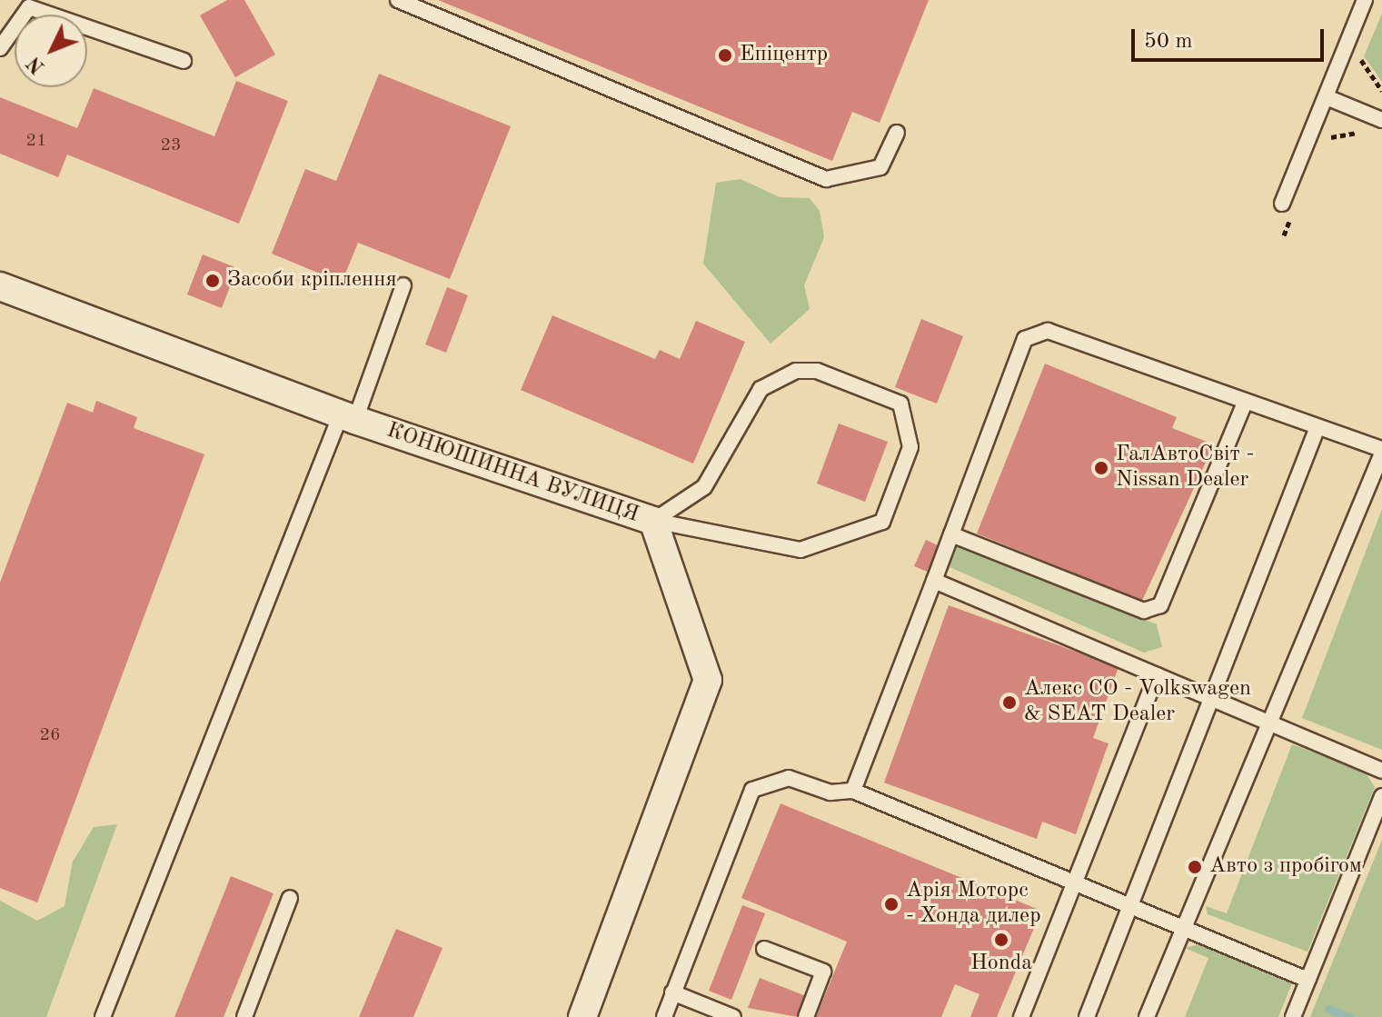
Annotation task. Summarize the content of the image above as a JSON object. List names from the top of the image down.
{
  "streets": {
    "street": ["КОНЮШИННА ВУЛИЦЯ"]
  },
  "places": [
    "Епіцентр",
    "Засоби кріплення",
    "ГалАвтоСвіт - Nissan Dealer",
    "Алекс CO - Volkswagen & SEAT Dealer",
    "Авто з пробігом",
    "Арія Моторс - Хонда дилер",
    "Honda"
  ],
  "house_numbers": ["21", "23", "26"],
  "scale_bar": "50 m",
  "north": "bottom left"
}
